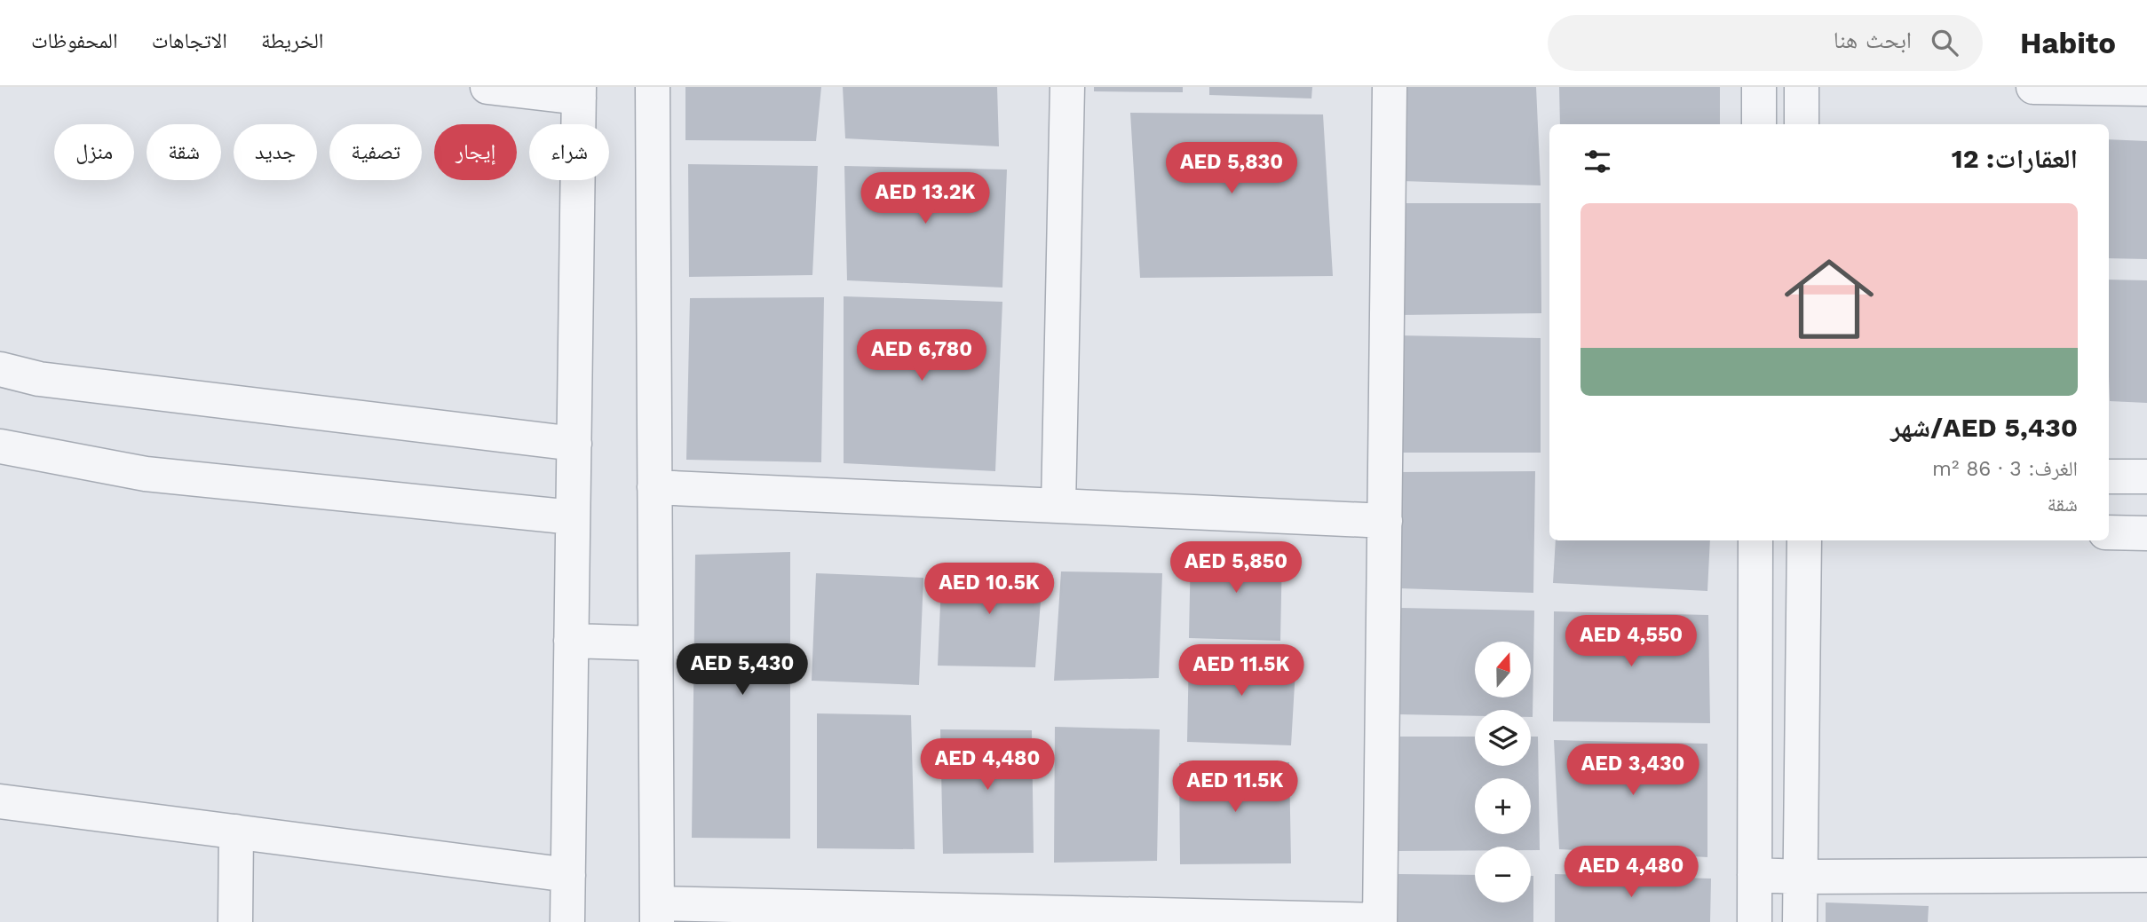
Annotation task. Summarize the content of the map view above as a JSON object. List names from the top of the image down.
{
  "north": "top",
  "page": {
    "header": "Habito",
    "search": "ابحث هنا",
    "nav": ["الخريطة", "الاتجاهات", "المحفوظات"],
    "chip": [
      "شراء",
      "إيجار",
      "تصفية",
      "جديد",
      "شقة",
      "منزل"
    ],
    "heading": "العقارات: 12",
    "price": [
      "AED 5,830",
      "AED 13.2K",
      "AED 6,780",
      "AED 5,850",
      "AED 10.5K",
      "AED 4,550",
      "AED 5,430",
      "AED 11.5K",
      "AED 4,480",
      "AED 3,430",
      "AED 11.5K",
      "AED 4,480"
    ],
    "list": [
      {
        "name": "AED 5,430/شهر",
        "note": "الغرف: 3 · 86 m² · شقة"
      }
    ],
    "map_buttons": ["+", "−"]
  }
}
